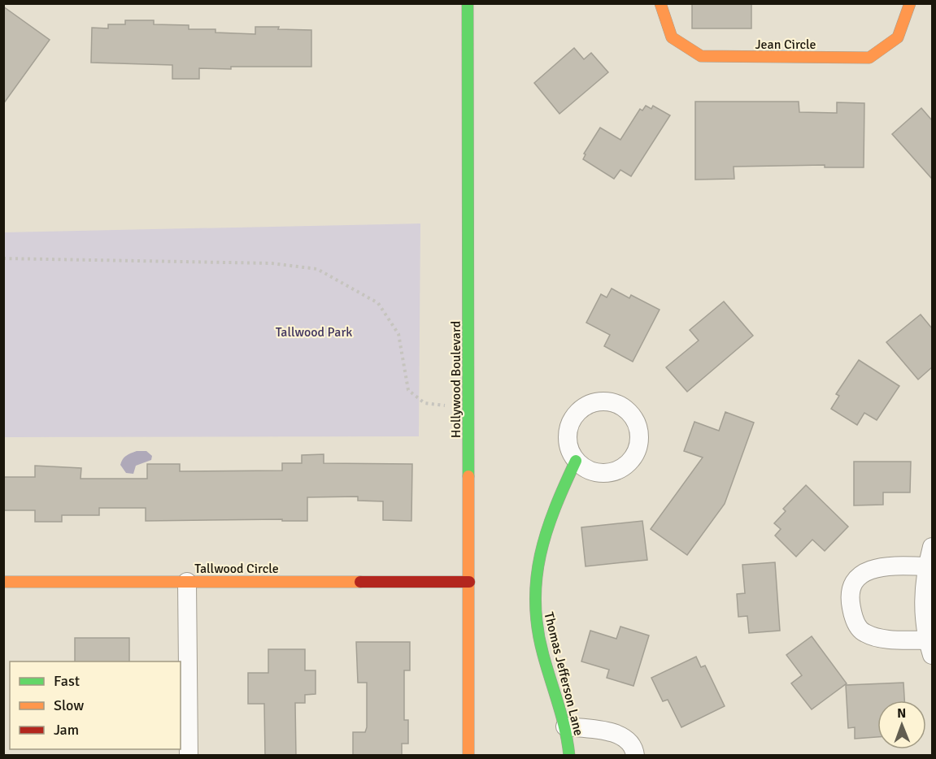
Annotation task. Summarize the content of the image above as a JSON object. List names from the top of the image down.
{
  "streets": {
    "street": [
      "Jean Circle",
      "Hollywood Boulevard",
      "Tallwood Circle",
      "Thomas Jefferson Lane"
    ]
  },
  "crossings": [
    ["Hollywood Boulevard", "Tallwood Circle"]
  ],
  "parks": ["Tallwood Park"],
  "legend": ["Fast", "Slow", "Jam"],
  "north": "top"
}
